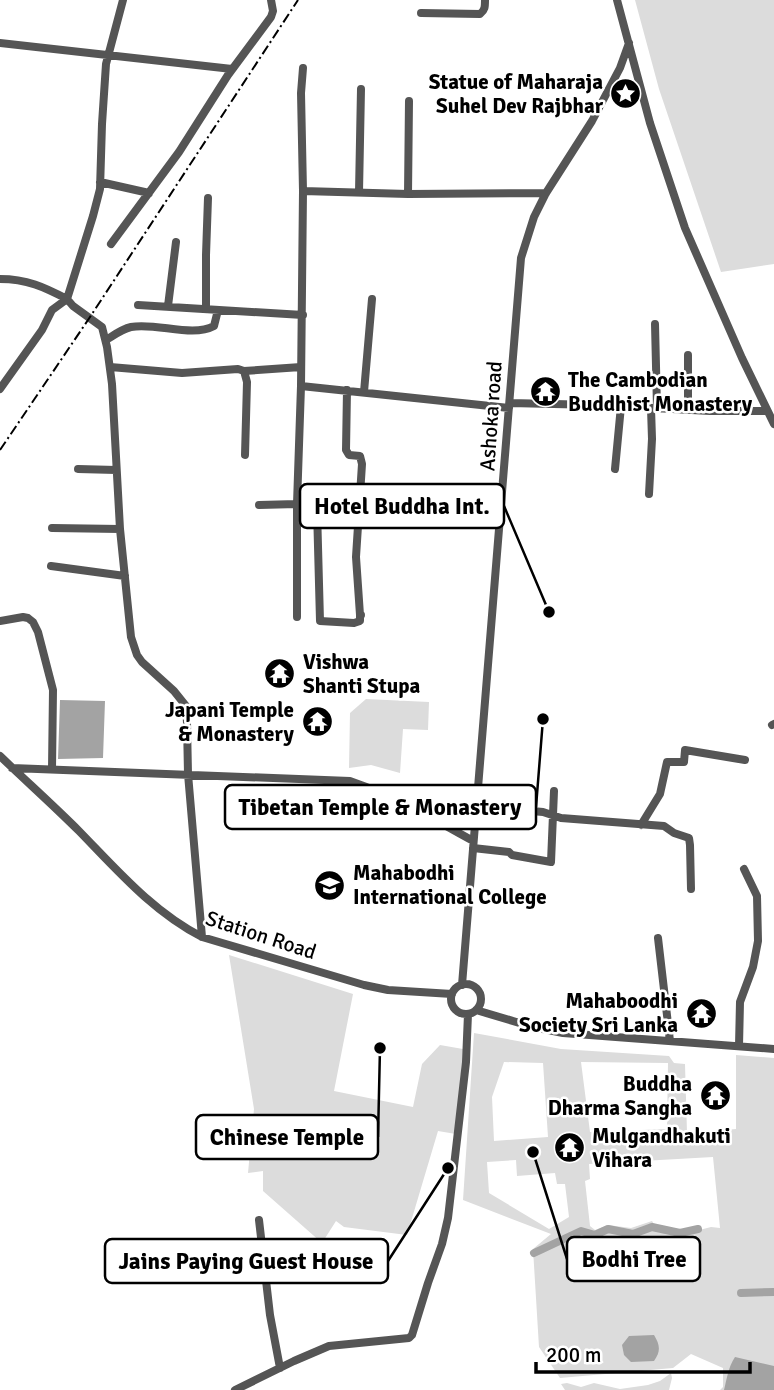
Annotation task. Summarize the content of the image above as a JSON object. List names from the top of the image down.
{
  "streets": {
    "street": ["Ashoka road", "Station Road"]
  },
  "crossings": [
    ["Ashoka road", "Station Road"]
  ],
  "places": {
    "place": ["Statue of Maharaja Suhel Dev Rajbhar"],
    "temple": [
      "The Cambodian Buddhist Monastery",
      "Vishwa Shanti Stupa",
      "Japani Temple & Monastery",
      "Mahaboodhi Society Sri Lanka",
      "Buddha Dharma Sangha",
      "Mulgandhakuti Vihara"
    ],
    "other": [
      "Hotel Buddha Int.",
      "Tibetan Temple & Monastery",
      "Chinese Temple",
      "Bodhi Tree",
      "Jains Paying Guest House"
    ],
    "school or university": ["Mahabodhi International College"]
  },
  "scale_bar": "200 m"
}
